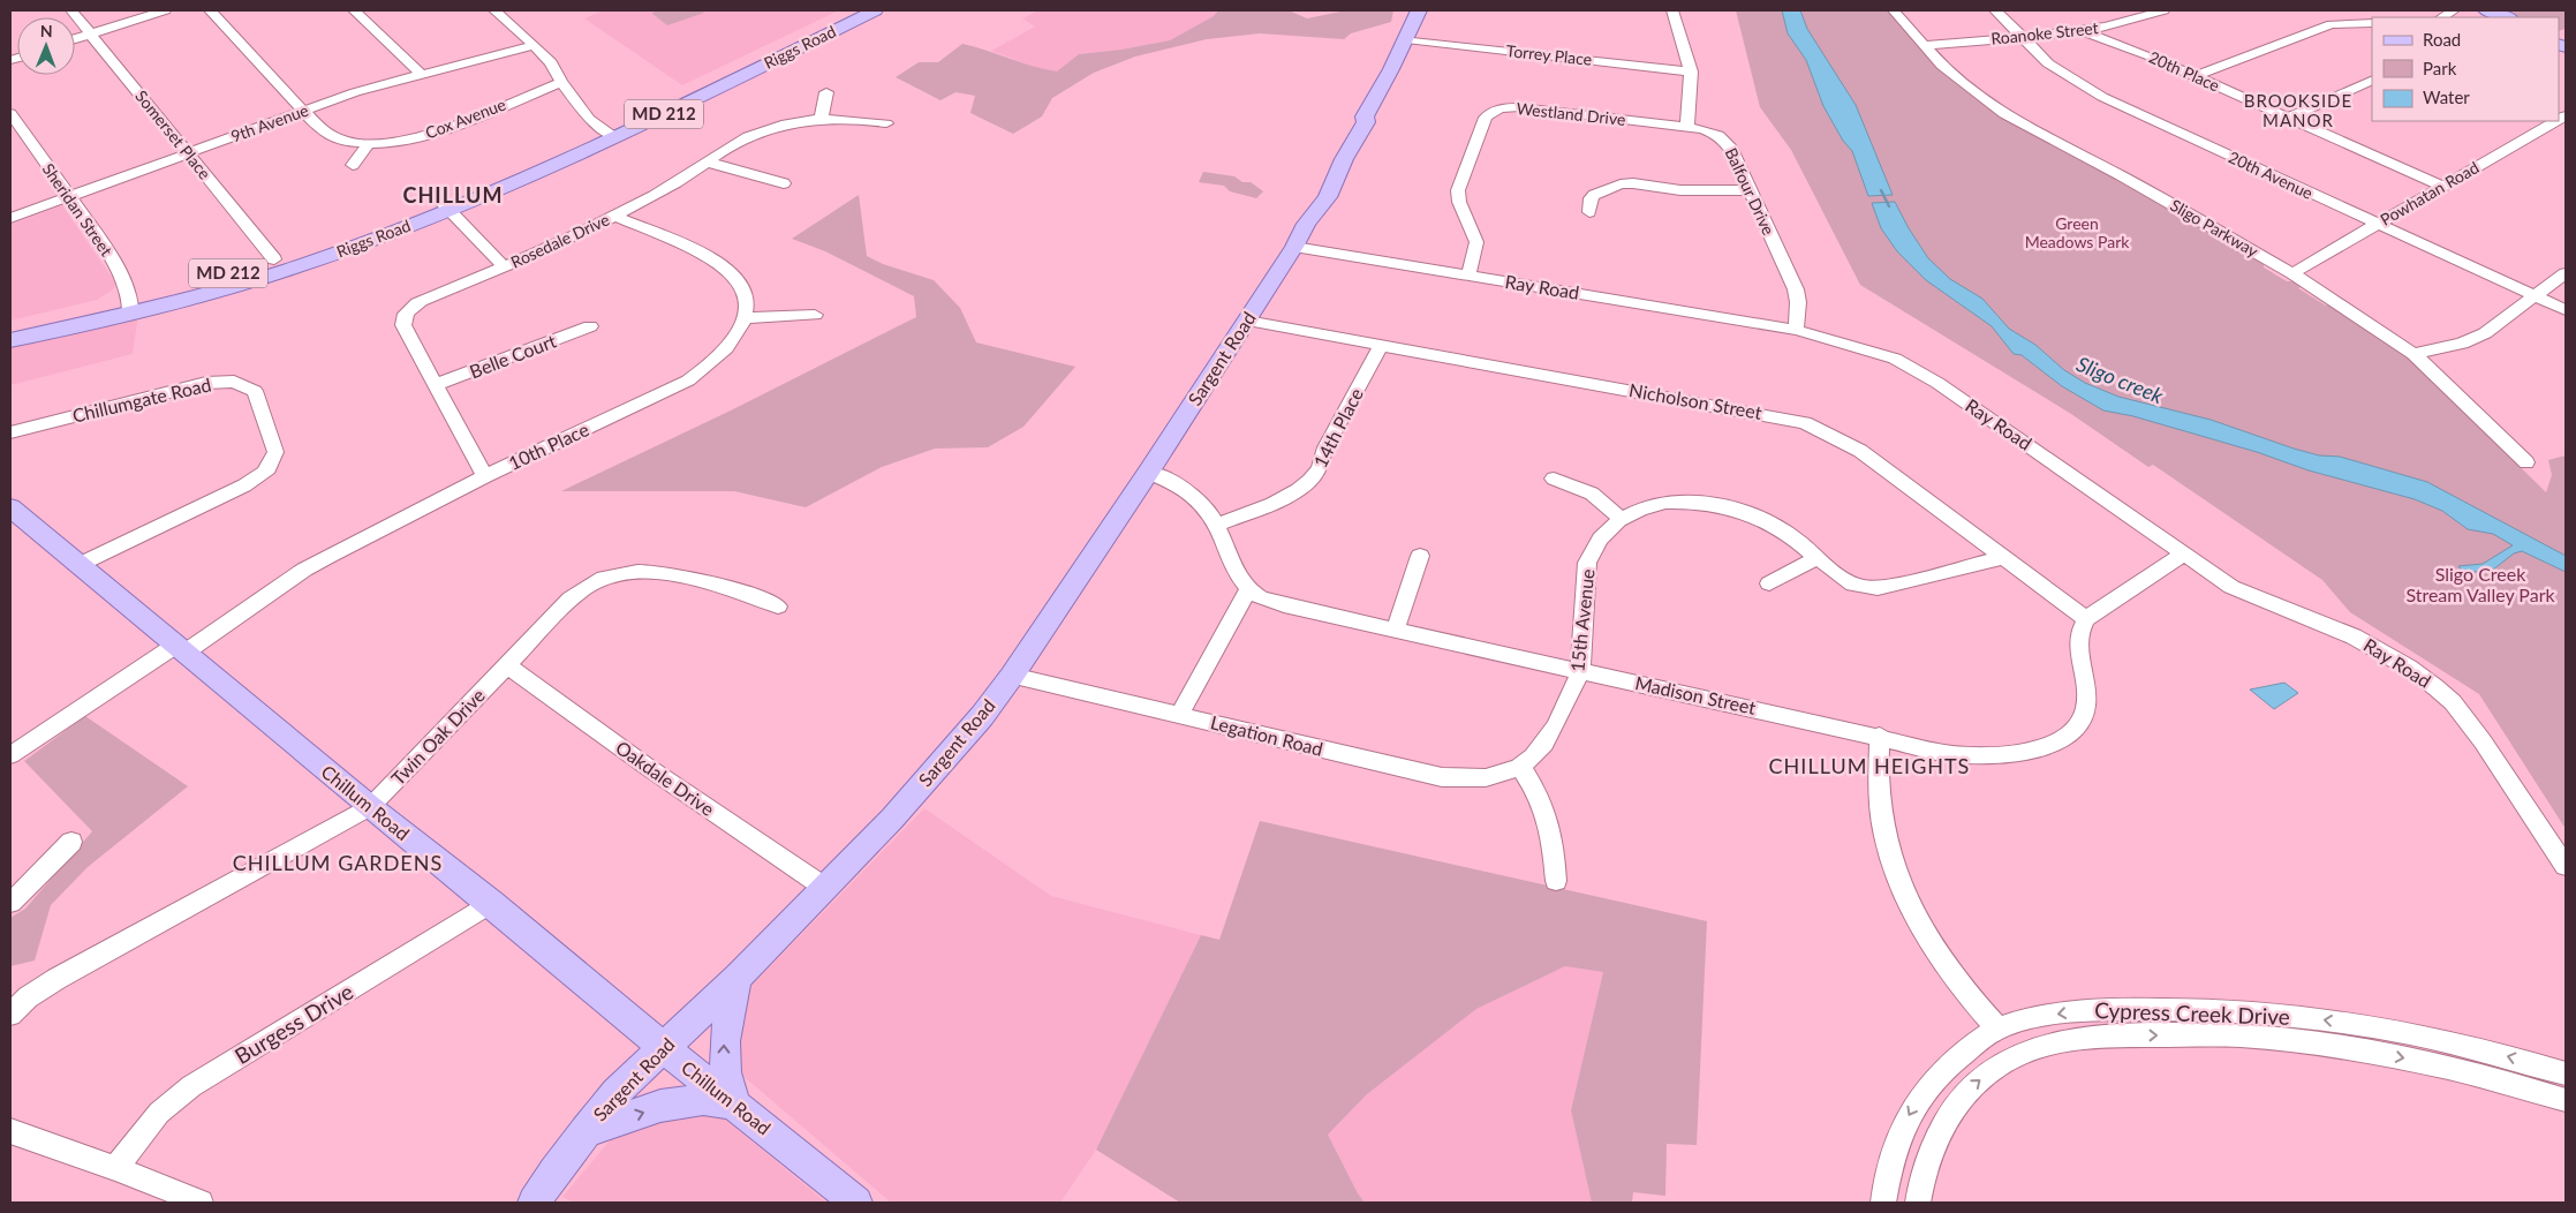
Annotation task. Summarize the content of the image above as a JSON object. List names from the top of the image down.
{
  "streets": {
    "main road": [
      "Riggs Road",
      "MD 212",
      "Sargent Road",
      "Chillum Road"
    ],
    "street": [
      "Roanoke Street",
      "Torrey Place",
      "20th Place",
      "Westland Drive",
      "Cox Avenue",
      "9th Avenue",
      "Somerset Place",
      "20th Avenue",
      "Balfour Drive",
      "Powhatan Road",
      "Sheridan Street",
      "Sligo Parkway",
      "Rosedale Drive",
      "Ray Road",
      "Belle Court",
      "Chillumgate Road",
      "Nicholson Street",
      "14th Place",
      "10th Place",
      "15th Avenue",
      "Madison Street",
      "Legation Road",
      "Twin Oak Drive",
      "Oakdale Drive",
      "Cypress Creek Drive",
      "Burgess Drive"
    ]
  },
  "crossings": [
    ["Roanoke Street", "20th Place"],
    ["Roanoke Street", "20th Avenue"],
    ["Roanoke Street", "Sligo Parkway"],
    ["Riggs Road", "Somerset Place"],
    ["Riggs Road", "Sheridan Street"],
    ["Torrey Place", "Sargent Road"],
    ["20th Place", "Powhatan Road"],
    ["Westland Drive", "Balfour Drive"],
    ["Westland Drive", "Ray Road"],
    ["Cox Avenue", "9th Avenue"],
    ["9th Avenue", "Somerset Place"],
    ["9th Avenue", "Sheridan Street"],
    ["20th Avenue", "Powhatan Road"],
    ["Balfour Drive", "Ray Road"],
    ["Powhatan Road", "Sligo Parkway"],
    ["Rosedale Drive", "Belle Court"],
    ["Rosedale Drive", "10th Place"],
    ["Ray Road", "Sargent Road"],
    ["Sargent Road", "Nicholson Street"],
    ["Sargent Road", "Legation Road"],
    ["Sargent Road", "Oakdale Drive"],
    ["Sargent Road", "Chillum Road"],
    ["Chillumgate Road", "Chillum Road"],
    ["Nicholson Street", "14th Place"],
    ["Nicholson Street", "15th Avenue"],
    ["Nicholson Street", "Madison Street"],
    ["10th Place", "Chillum Road"],
    ["15th Avenue", "Madison Street"],
    ["15th Avenue", "Legation Road"],
    ["Twin Oak Drive", "Oakdale Drive"],
    ["Twin Oak Drive", "Chillum Road"],
    ["Chillum Road", "Burgess Drive"]
  ],
  "districts": [
    "BROOKSIDE MANOR",
    "CHILLUM",
    "CHILLUM HEIGHTS",
    "CHILLUM GARDENS"
  ],
  "water": ["Sligo creek"],
  "parks": ["Green Meadows Park", "Sligo Creek Stream Valley Park"],
  "legend": ["Road", "Park", "Water"],
  "north": "top"
}
